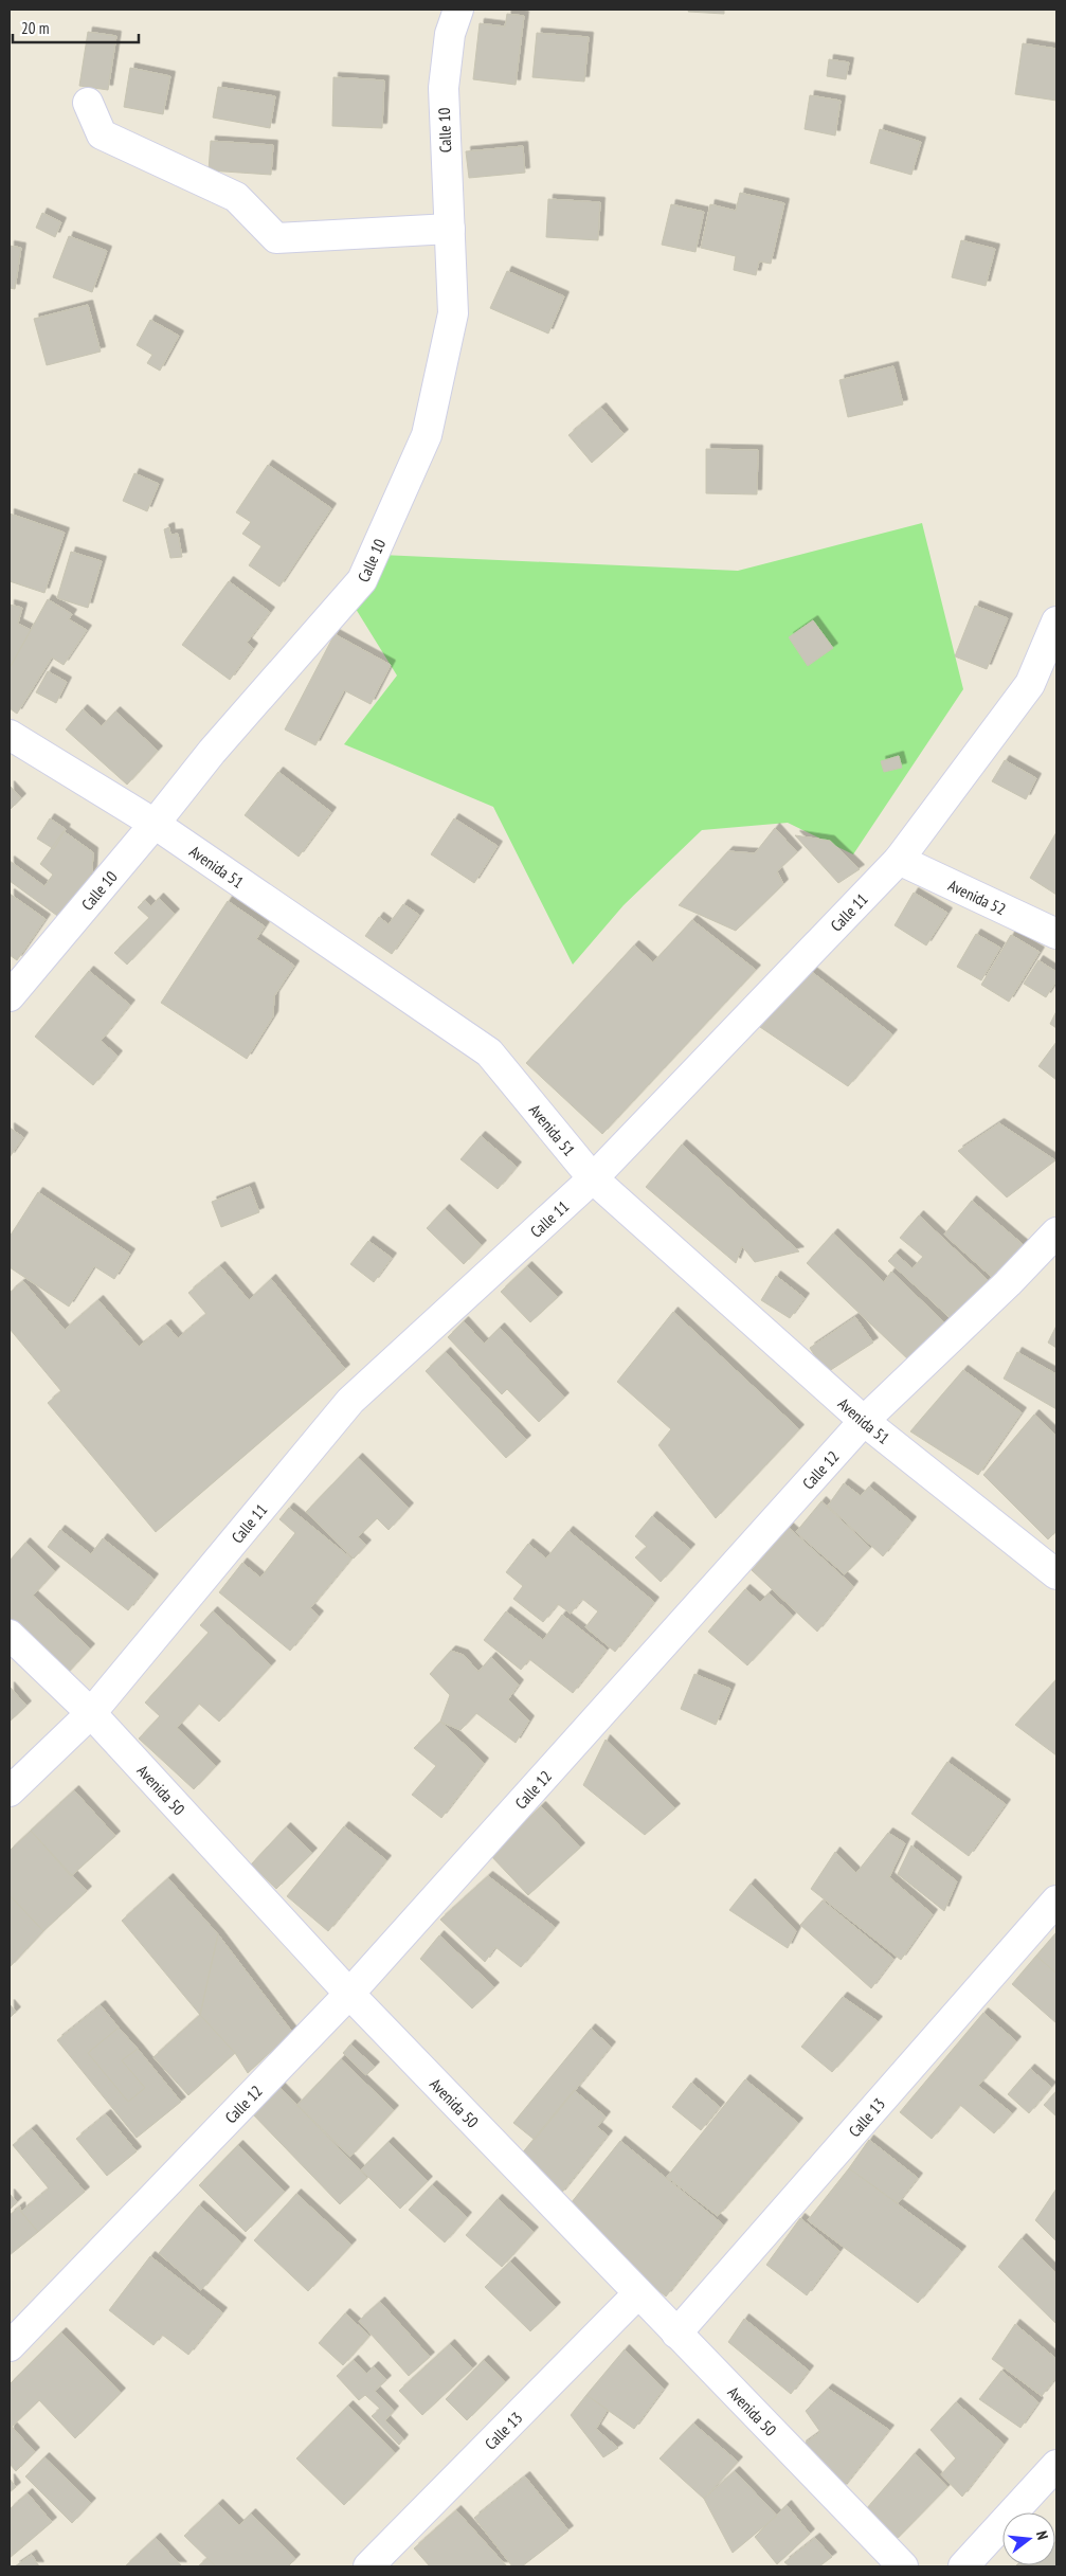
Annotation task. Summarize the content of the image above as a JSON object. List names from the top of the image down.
{
  "streets": {
    "street": [
      "Calle 10",
      "Avenida 51",
      "Avenida 52",
      "Calle 11",
      "Calle 12",
      "Avenida 50",
      "Calle 13"
    ]
  },
  "crossings": [
    ["Calle 10", "Avenida 51"],
    ["Avenida 51", "Calle 11"],
    ["Avenida 51", "Calle 12"],
    ["Avenida 52", "Calle 11"],
    ["Calle 11", "Avenida 50"],
    ["Calle 12", "Avenida 50"],
    ["Avenida 50", "Calle 13"]
  ],
  "scale_bar": "20 m",
  "north": "right"
}
